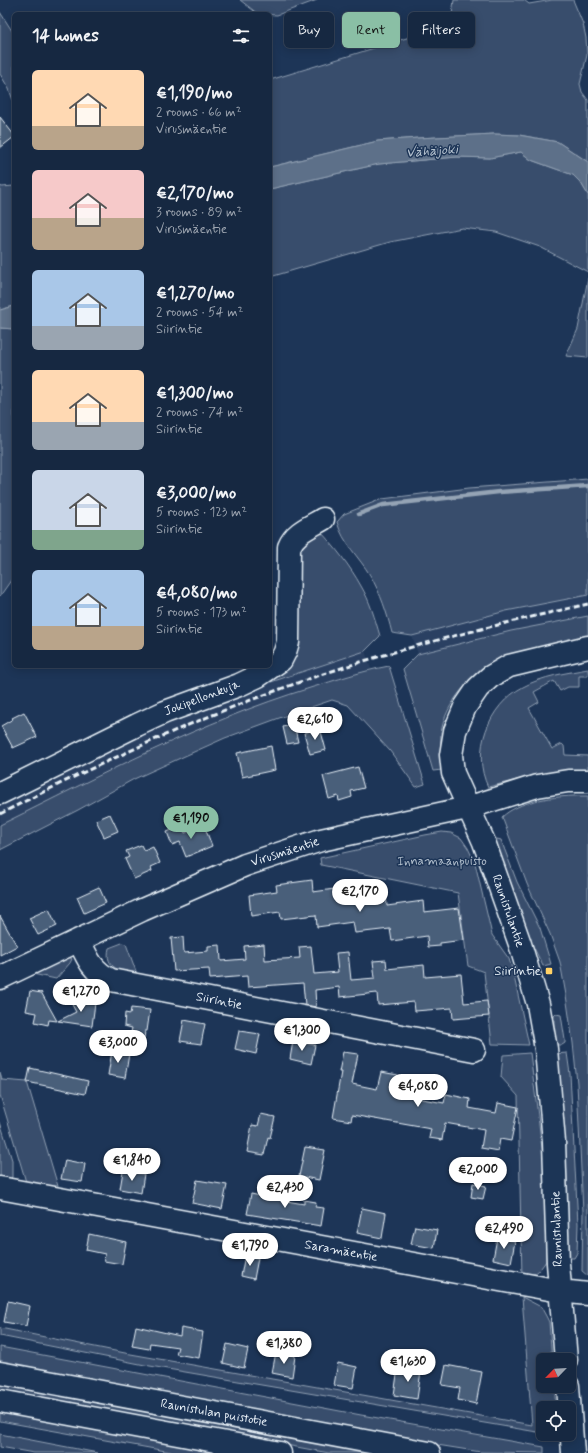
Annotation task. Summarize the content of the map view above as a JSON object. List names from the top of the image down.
{
  "streets": {
    "street": [
      "Jokipellonkuja",
      "Virusmäentie",
      "Raunistulantie",
      "Siirintie",
      "Saramäentie",
      "Raunistulan puistotie"
    ]
  },
  "crossings": [
    ["Virusmäentie", "Raunistulantie"],
    ["Virusmäentie", "Siirintie"],
    ["Raunistulantie", "Saramäentie"]
  ],
  "water": ["Vähäjoki"],
  "parks": ["Innamaanpuisto"],
  "places": {
    "transit": ["Siirintie"]
  },
  "north": "bottom left",
  "page": {
    "chip": ["Buy", "Rent", "Filters"],
    "heading": "14 homes",
    "list": [
      {
        "name": "€1,190/mo",
        "note": "2 rooms · 66 m² · Virusmäentie"
      },
      {
        "name": "€2,170/mo",
        "note": "3 rooms · 89 m² · Virusmäentie"
      },
      {
        "name": "€1,270/mo",
        "note": "2 rooms · 54 m² · Siirintie"
      },
      {
        "name": "€1,300/mo",
        "note": "2 rooms · 74 m² · Siirintie"
      },
      {
        "name": "€3,000/mo",
        "note": "5 rooms · 123 m² · Siirintie"
      },
      {
        "name": "€4,080/mo",
        "note": "5 rooms · 173 m² · Siirintie"
      }
    ],
    "price": [
      "€2,610",
      "€1,190",
      "€2,170",
      "€1,270",
      "€1,300",
      "€3,000",
      "€4,080",
      "€1,840",
      "€2,000",
      "€2,430",
      "€2,490",
      "€1,790",
      "€1,380",
      "€1,630"
    ]
  }
}
